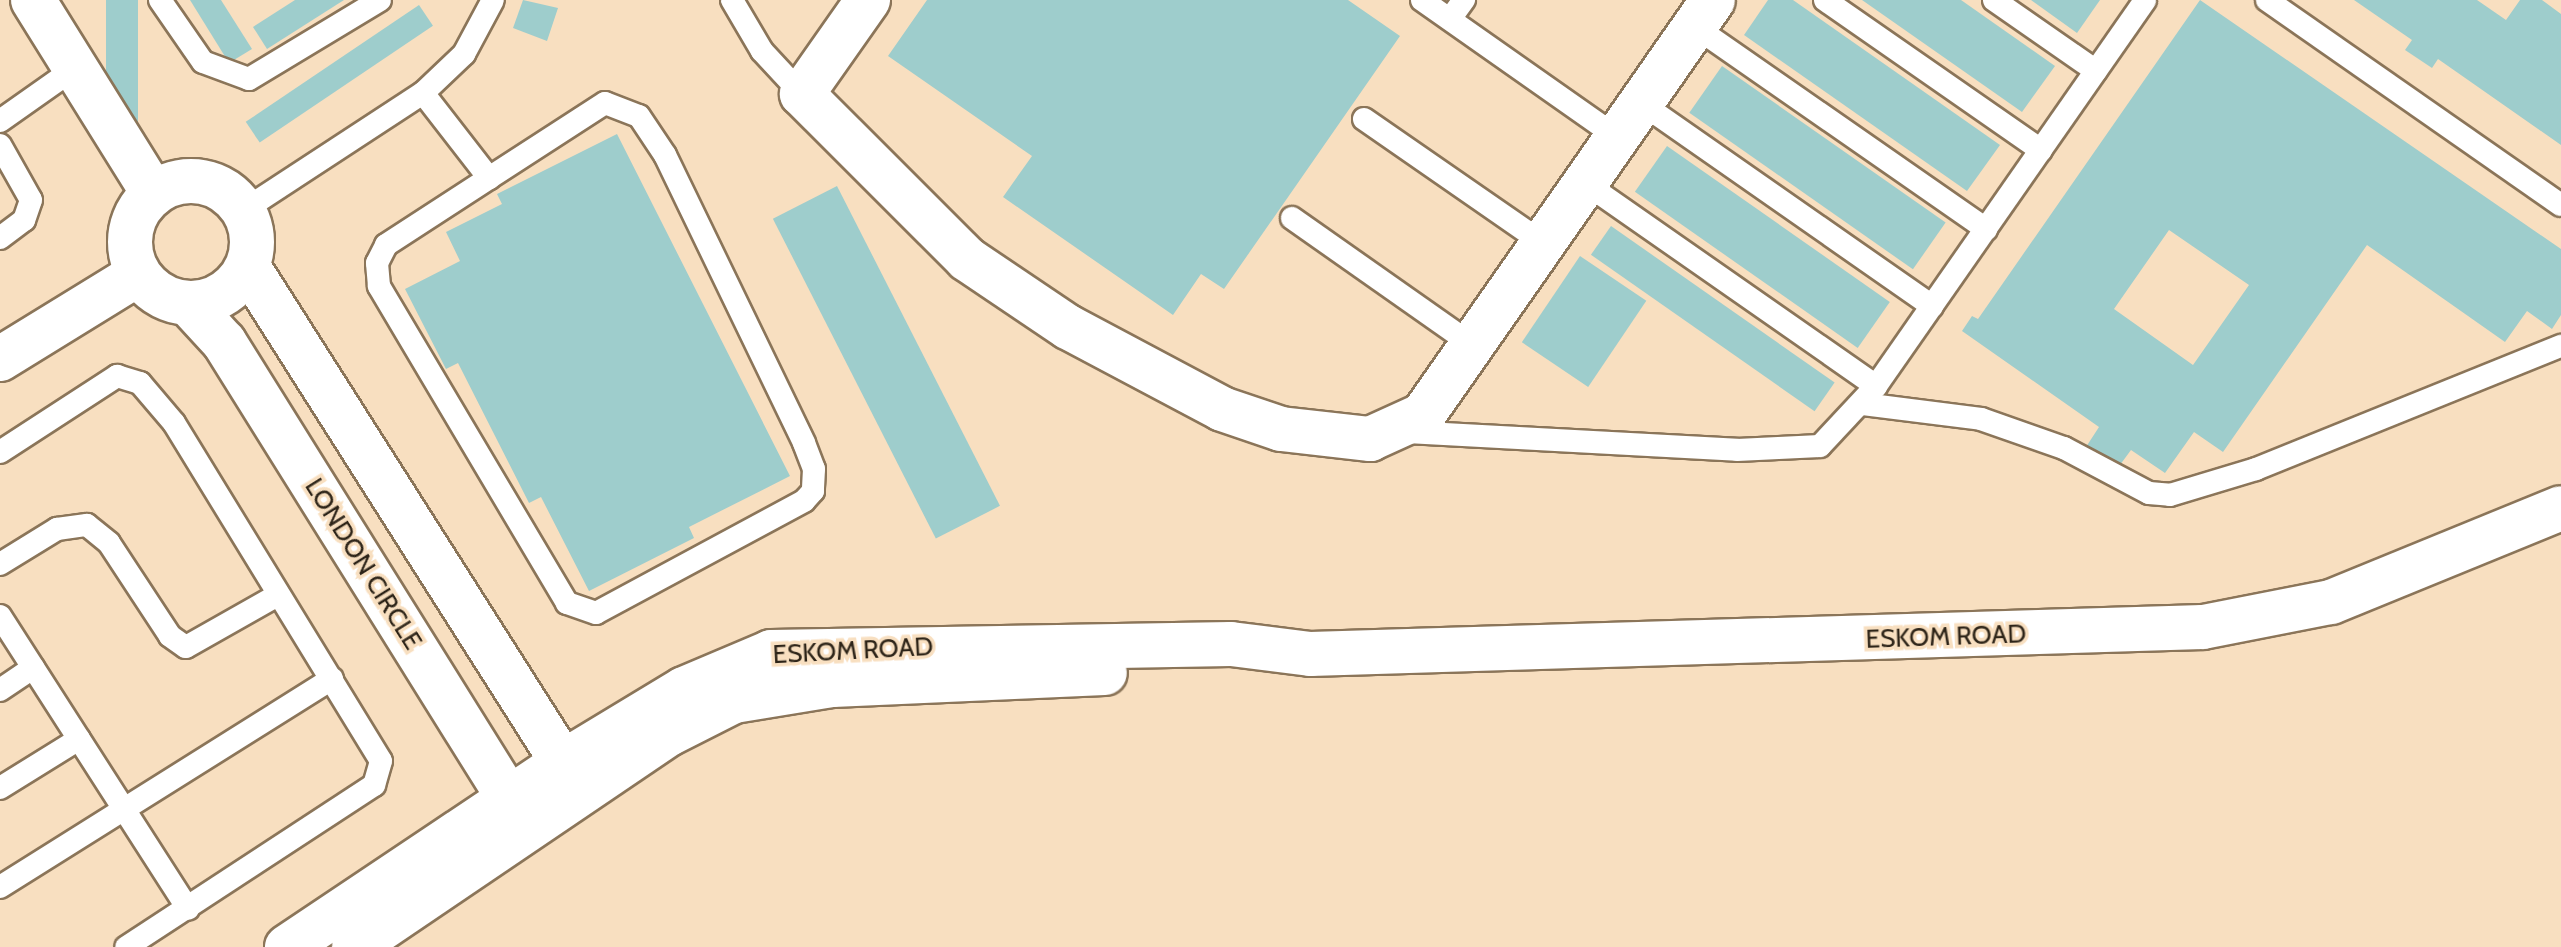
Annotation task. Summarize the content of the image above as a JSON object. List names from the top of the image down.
{
  "streets": {
    "street": ["LONDON CIRCLE", "ESKOM ROAD"]
  },
  "crossings": [
    ["LONDON CIRCLE", "ESKOM ROAD"]
  ]
}
